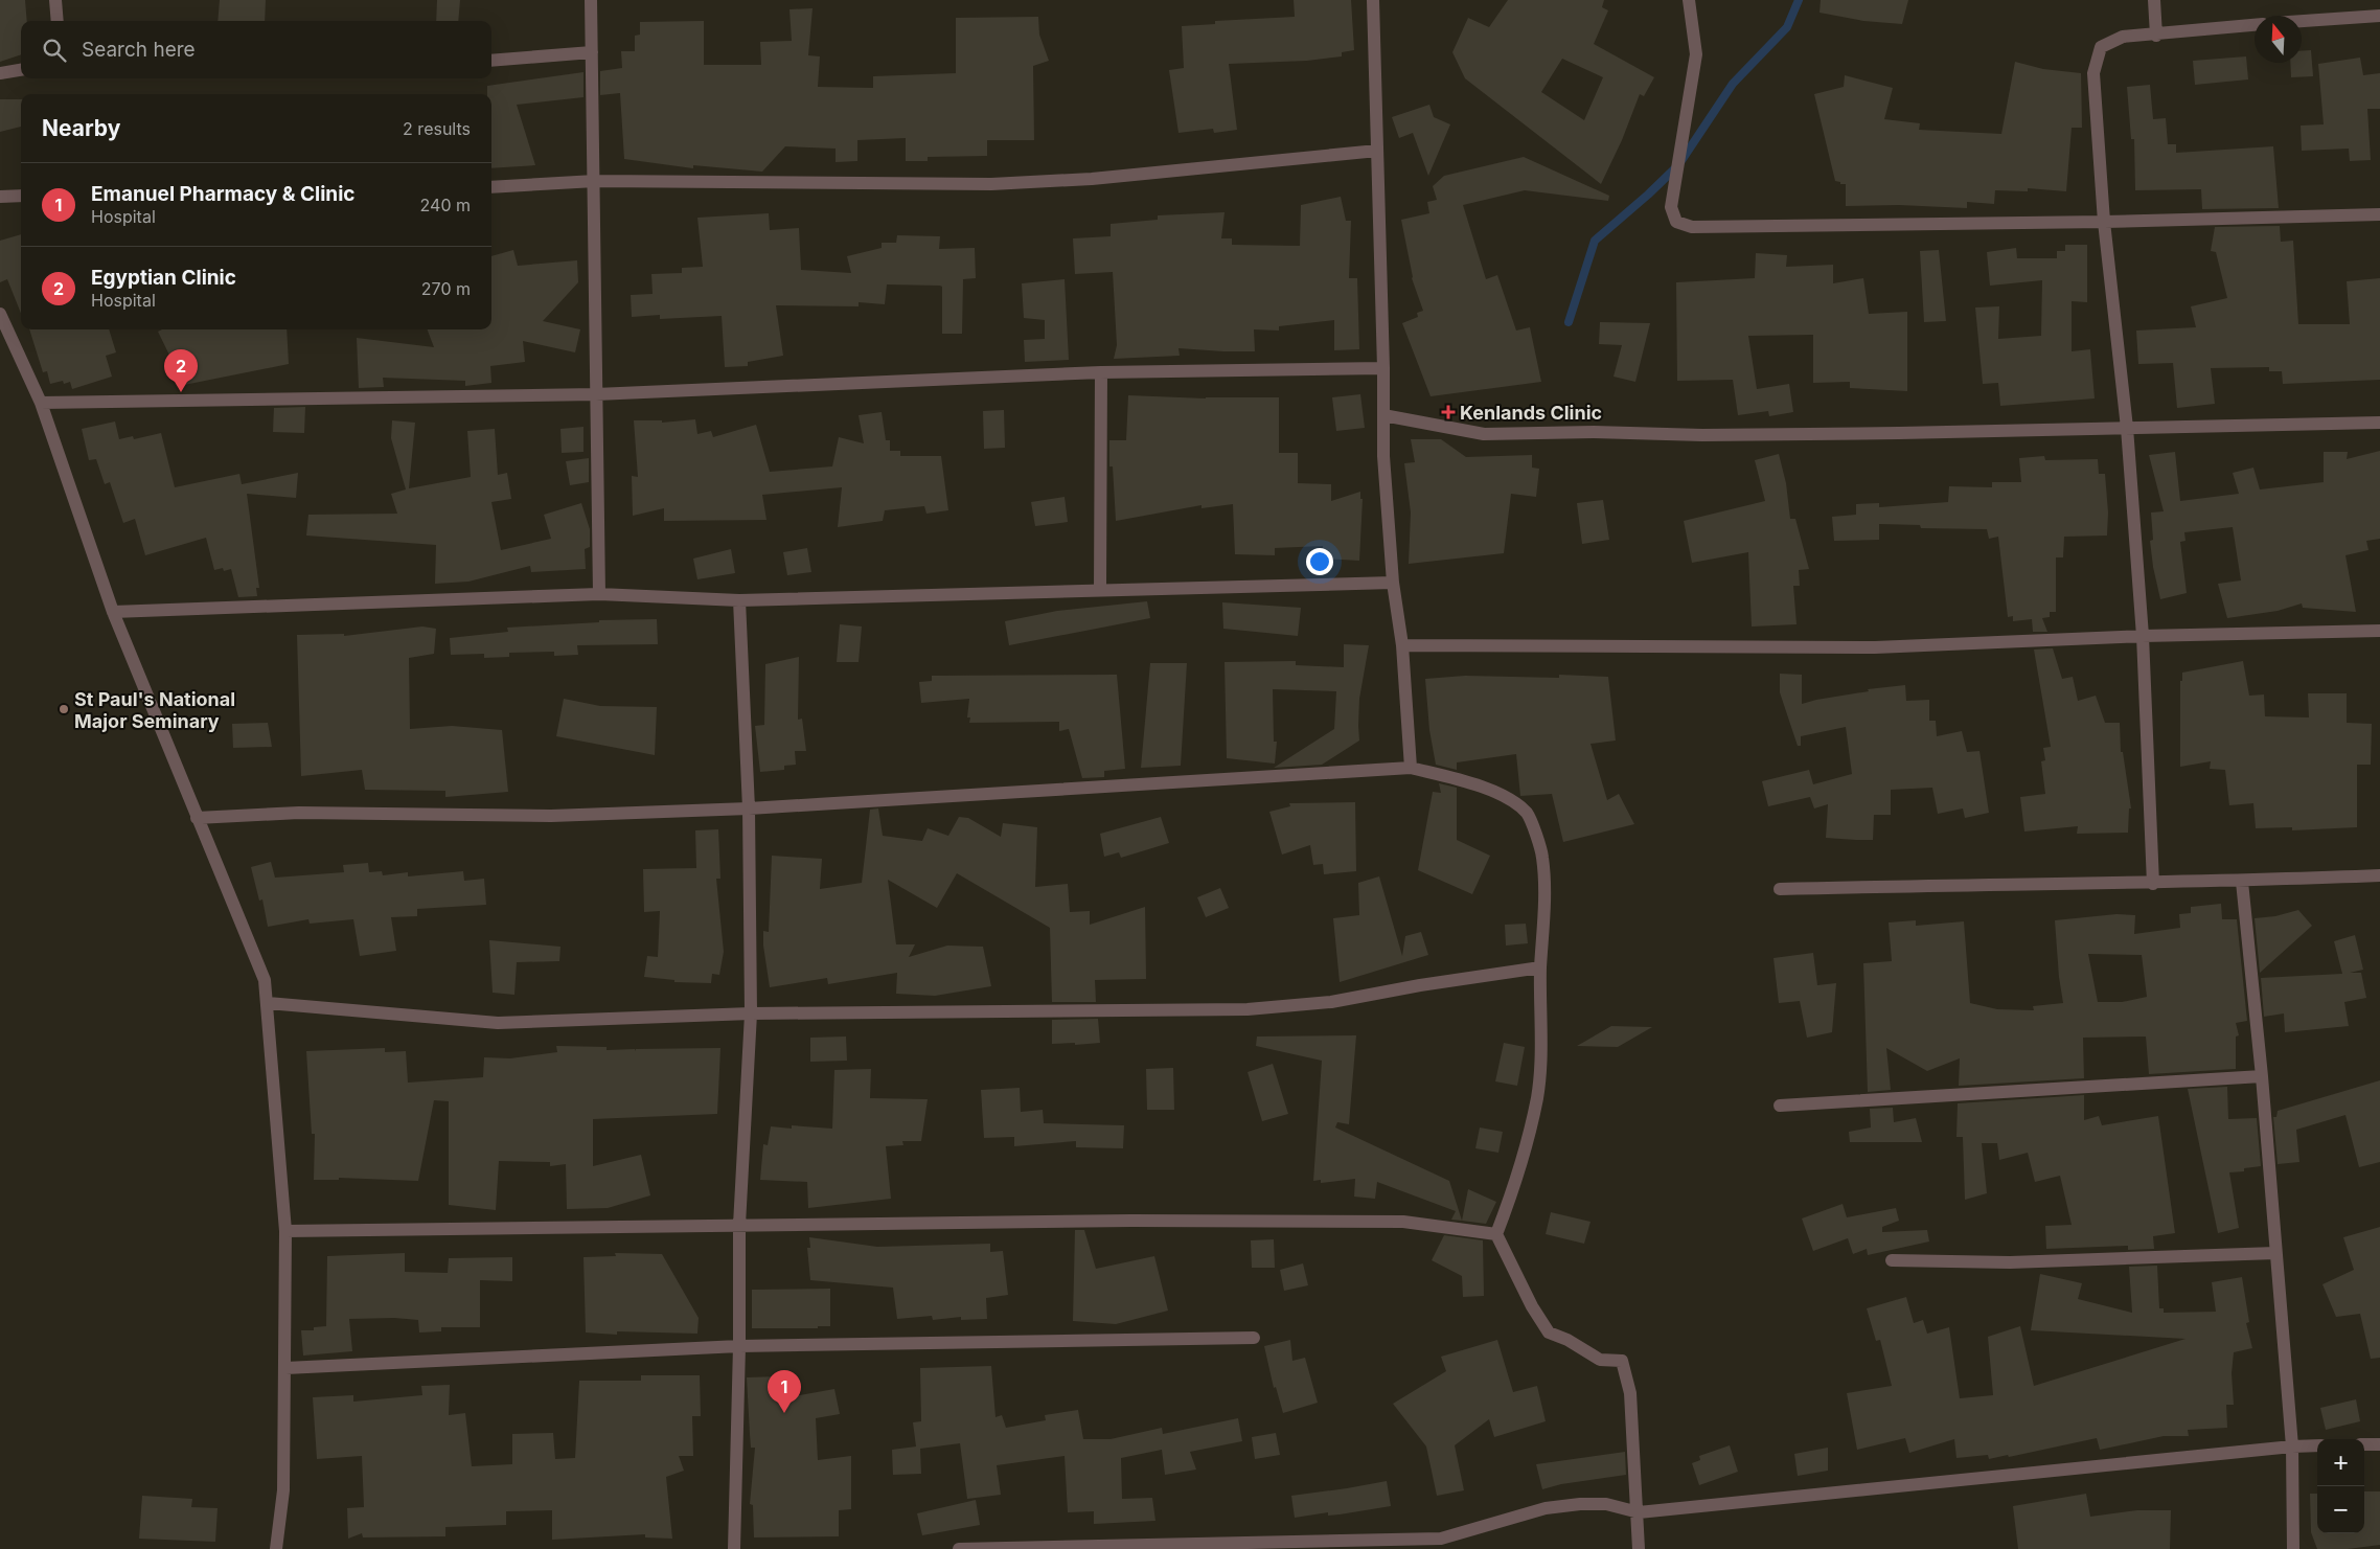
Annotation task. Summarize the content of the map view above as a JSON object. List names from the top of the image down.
{
  "places": {
    "health": ["Kenlands Clinic"],
    "other": ["St Paul's National Major Seminary"]
  },
  "north": "top",
  "page": {
    "search": "Search here",
    "heading": ["Nearby", "2 results"],
    "list": [
      {
        "mark": "1",
        "name": "Emanuel Pharmacy & Clinic",
        "note": "Hospital",
        "value": "240 m"
      },
      {
        "mark": "2",
        "name": "Egyptian Clinic",
        "note": "Hospital",
        "value": "270 m"
      }
    ],
    "pins": ["2", "1"],
    "map_buttons": ["+", "−"]
  }
}
